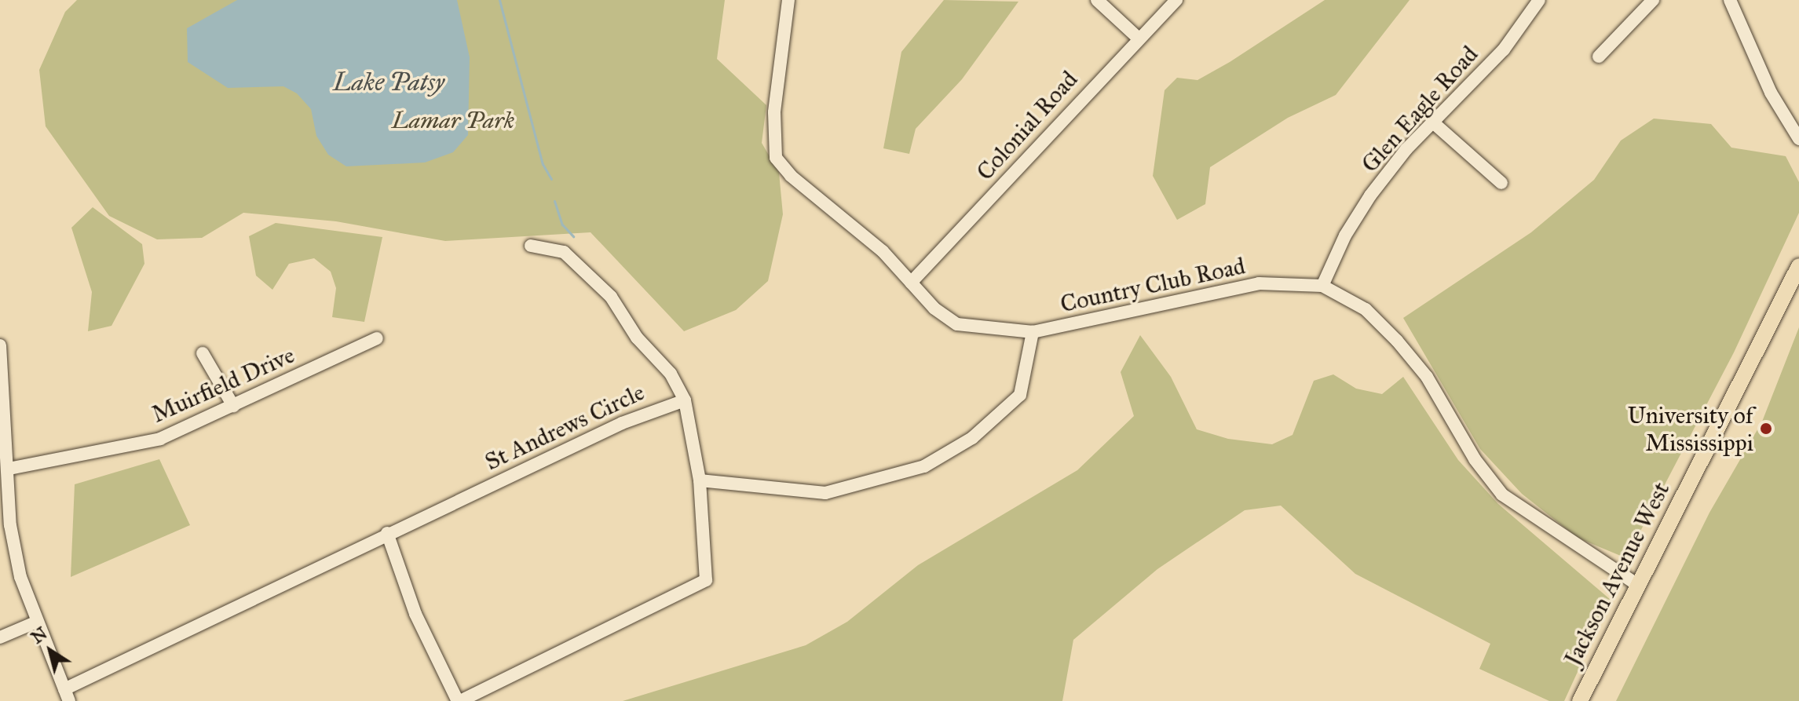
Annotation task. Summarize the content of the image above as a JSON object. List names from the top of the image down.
{
  "streets": {
    "main road": ["Jackson Avenue West"],
    "street": [
      "Glen Eagle Road",
      "Colonial Road",
      "Country Club Road",
      "Muirfield Drive",
      "St Andrews Circle"
    ]
  },
  "crossings": [
    ["Glen Eagle Road", "Country Club Road"],
    ["Colonial Road", "Country Club Road"],
    ["Country Club Road", "Jackson Avenue West"]
  ],
  "water": ["Lake Patsy"],
  "parks": ["Lamar Park"],
  "places": ["University of Mississippi"],
  "north": "top left"
}
